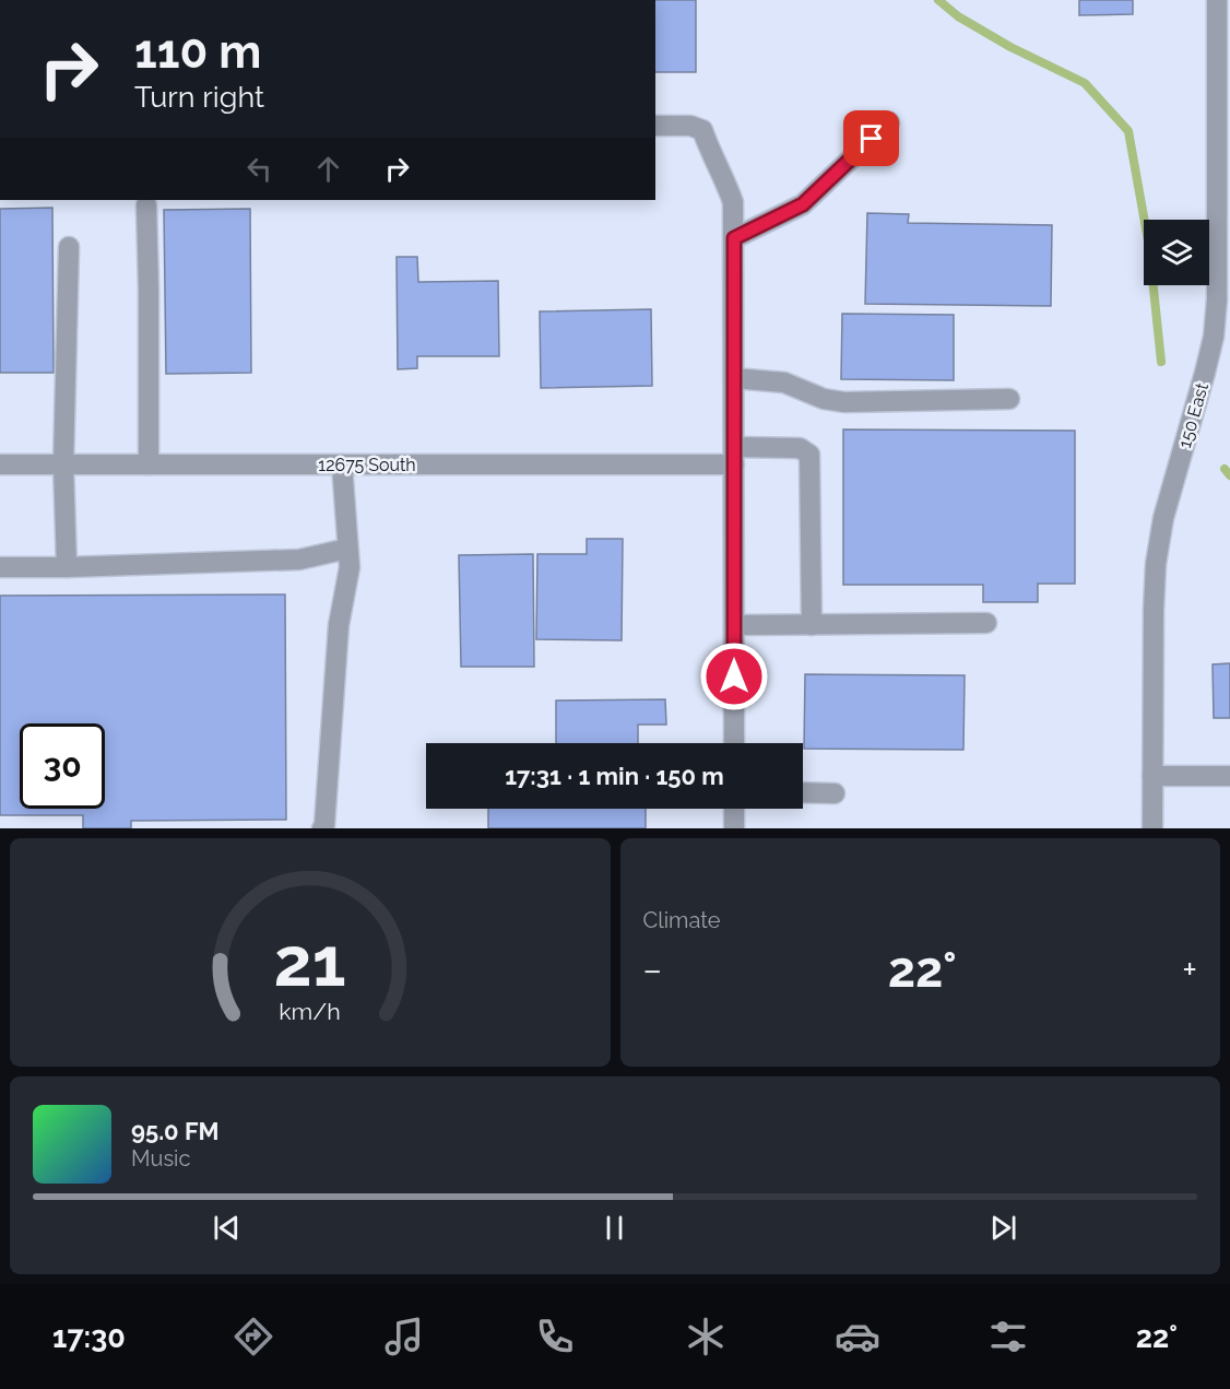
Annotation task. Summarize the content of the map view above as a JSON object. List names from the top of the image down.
{
  "streets": {
    "street": ["150 East", "12675 South"]
  },
  "page": {
    "turn": ["110 m", "Turn right"],
    "limit": "30",
    "trip": "17:31 · 1 min · 150 m",
    "tile": "Climate",
    "heat": ["−", "22°", "+"],
    "song": ["95.0 FM", "Music"],
    "tabs": ["17:30", "22°"],
    "gauge": ["21", "km/h"]
  }
}
